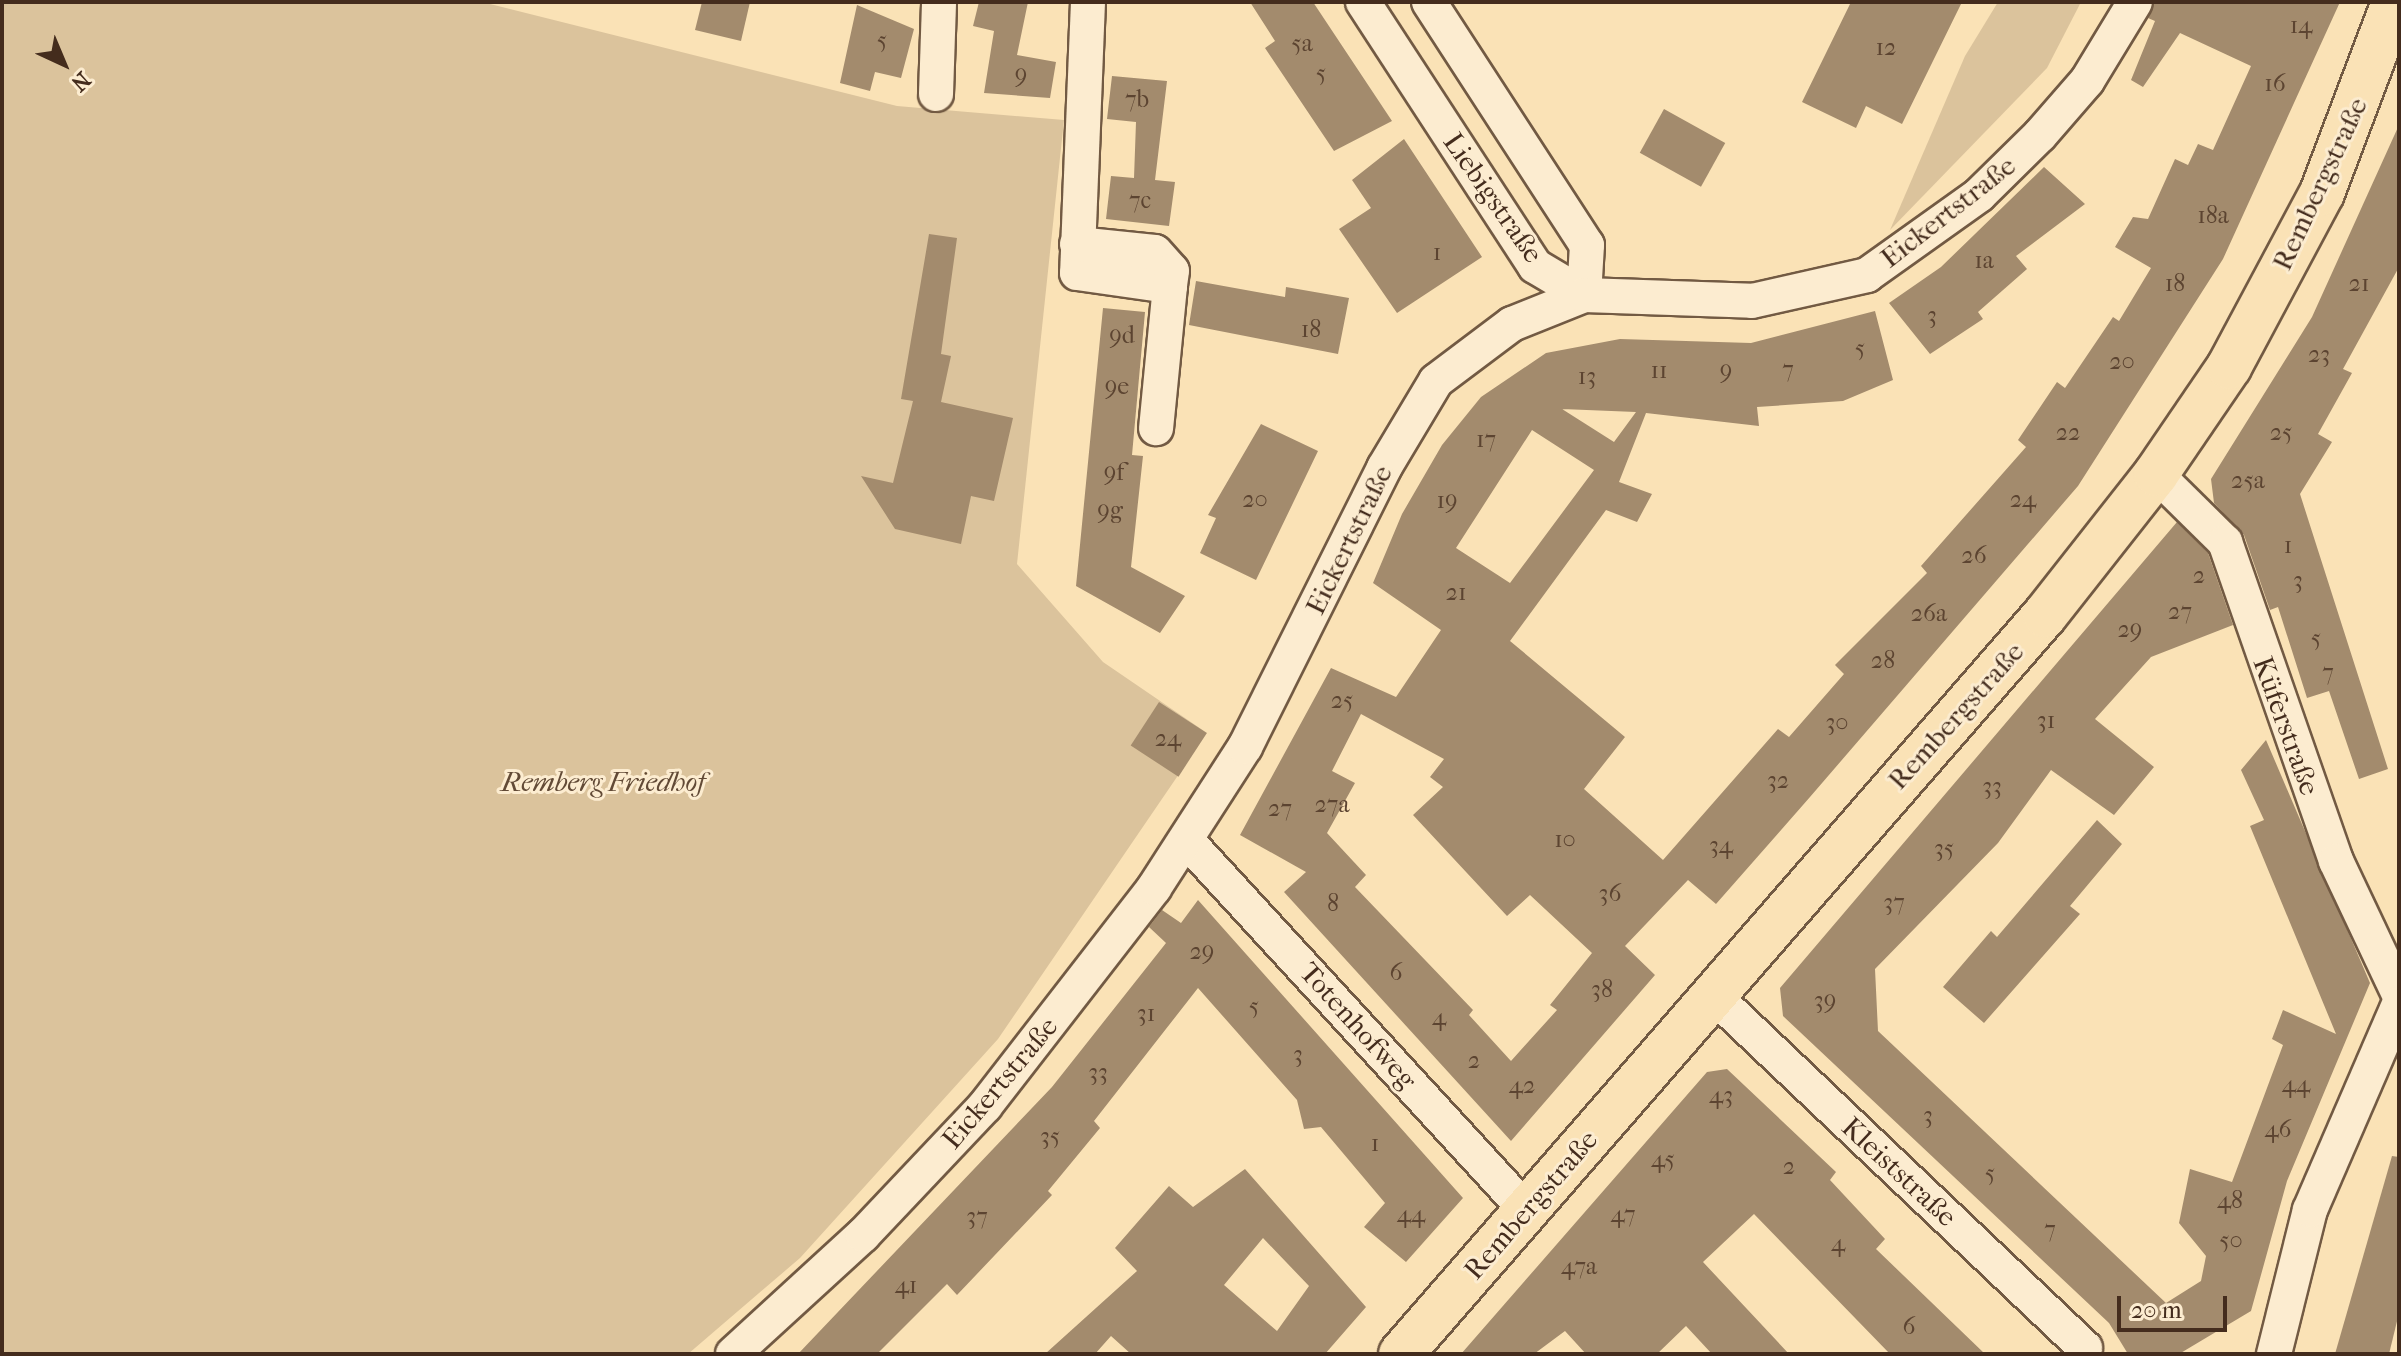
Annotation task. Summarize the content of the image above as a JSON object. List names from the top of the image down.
{
  "streets": {
    "main road": ["Rembergstraße"],
    "street": [
      "Liebigstraße",
      "Eickertstraße",
      "Küferstraße",
      "Totenhofweg",
      "Kleiststraße"
    ]
  },
  "crossings": [
    ["Rembergstraße", "Küferstraße"],
    ["Rembergstraße", "Totenhofweg"],
    ["Rembergstraße", "Kleiststraße"],
    ["Liebigstraße", "Eickertstraße"],
    ["Eickertstraße", "Totenhofweg"]
  ],
  "parks": ["Remberg Friedhof"],
  "house_numbers": [
    "14",
    "5",
    "5a",
    "12",
    "5",
    "9",
    "16",
    "7b",
    "7c",
    "18a",
    "1",
    "1a",
    "18",
    "21",
    "3",
    "18",
    "9d",
    "5",
    "23",
    "20",
    "7",
    "11",
    "9",
    "13",
    "9e",
    "22",
    "25",
    "17",
    "9f",
    "25a",
    "20",
    "24",
    "19",
    "9g",
    "1",
    "26",
    "2",
    "3",
    "21",
    "27",
    "26a",
    "29",
    "5",
    "28",
    "7",
    "25",
    "31",
    "30",
    "24",
    "32",
    "33",
    "27a",
    "27",
    "10",
    "34",
    "35",
    "36",
    "37",
    "8",
    "29",
    "6",
    "38",
    "39",
    "5",
    "31",
    "4",
    "3",
    "2",
    "33",
    "44",
    "42",
    "43",
    "3",
    "46",
    "35",
    "1",
    "45",
    "2",
    "5",
    "48",
    "44",
    "47",
    "37",
    "7",
    "50",
    "4",
    "47a",
    "41",
    "6"
  ],
  "scale_bar": "20 m",
  "north": "bottom right"
}
